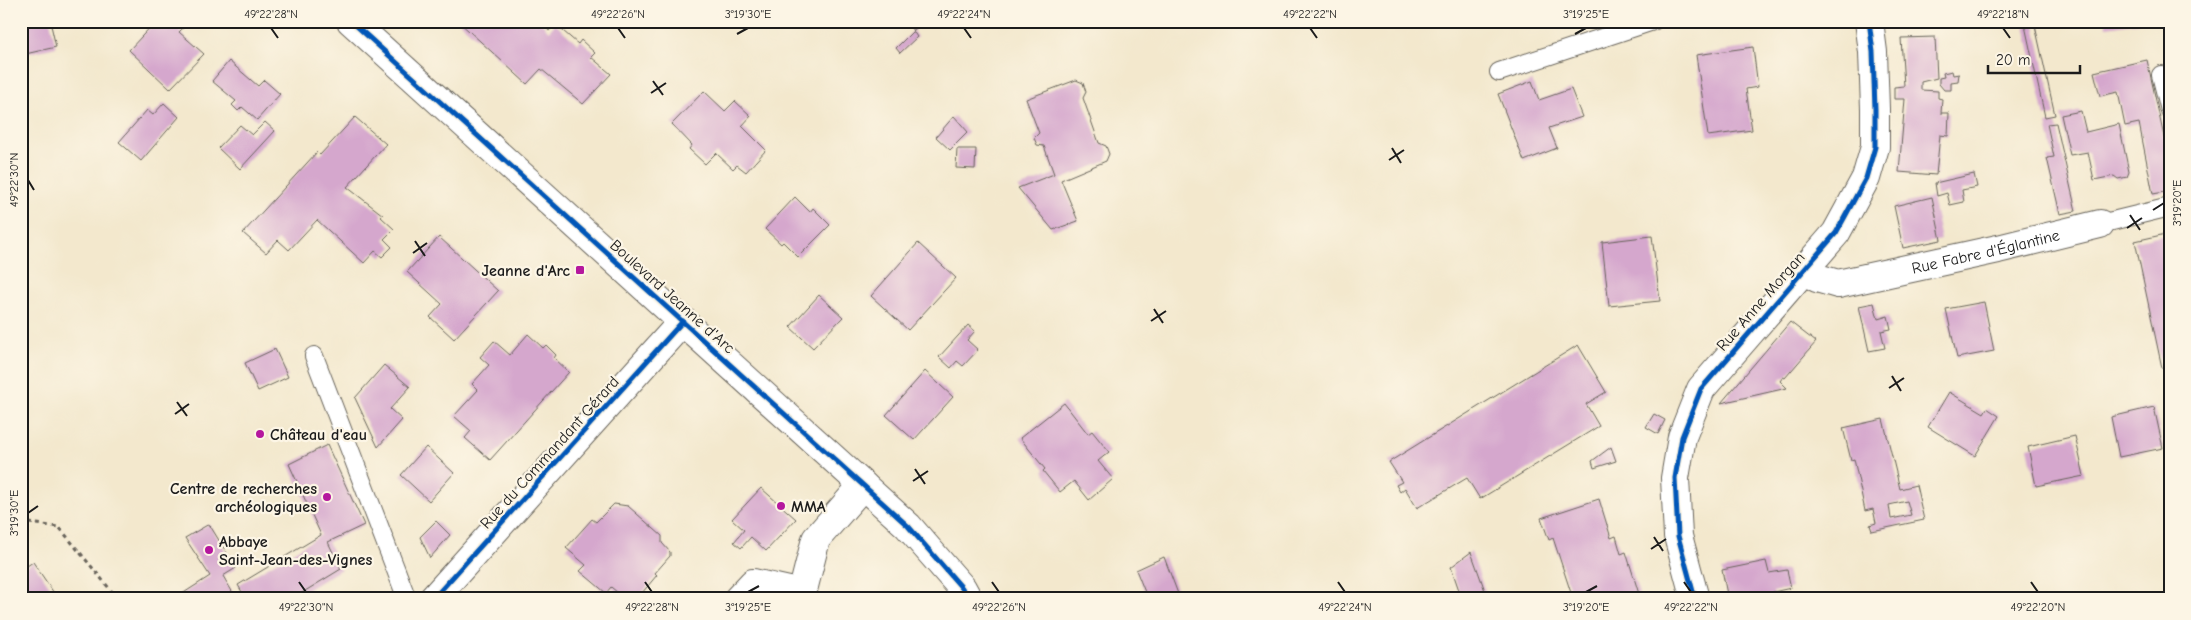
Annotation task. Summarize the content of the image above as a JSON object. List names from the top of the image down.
{
  "streets": {
    "street": [
      "Rue Fabre d'Églantine",
      "Boulevard Jeanne d'Arc",
      "Rue Anne Morgan",
      "Rue du Commandant Gérard"
    ]
  },
  "crossings": [
    ["Rue Fabre d'Églantine", "Rue Anne Morgan"],
    ["Boulevard Jeanne d'Arc", "Rue du Commandant Gérard"]
  ],
  "places": {
    "transit": ["Jeanne d'Arc"],
    "other": [
      "Château d'eau",
      "Centre de recherches archéologiques",
      "MMA",
      "Abbaye Saint-Jean-des-Vignes"
    ]
  },
  "scale_bar": "20 m",
  "coordinates": [
    "49°22'28\"N",
    "49°22'26\"N",
    "3°19'30\"E",
    "49°22'24\"N",
    "49°22'22\"N",
    "3°19'25\"E",
    "49°22'18\"N",
    "49°22'30\"N",
    "3°19'20\"E",
    "49°22'20\"N"
  ]
}
